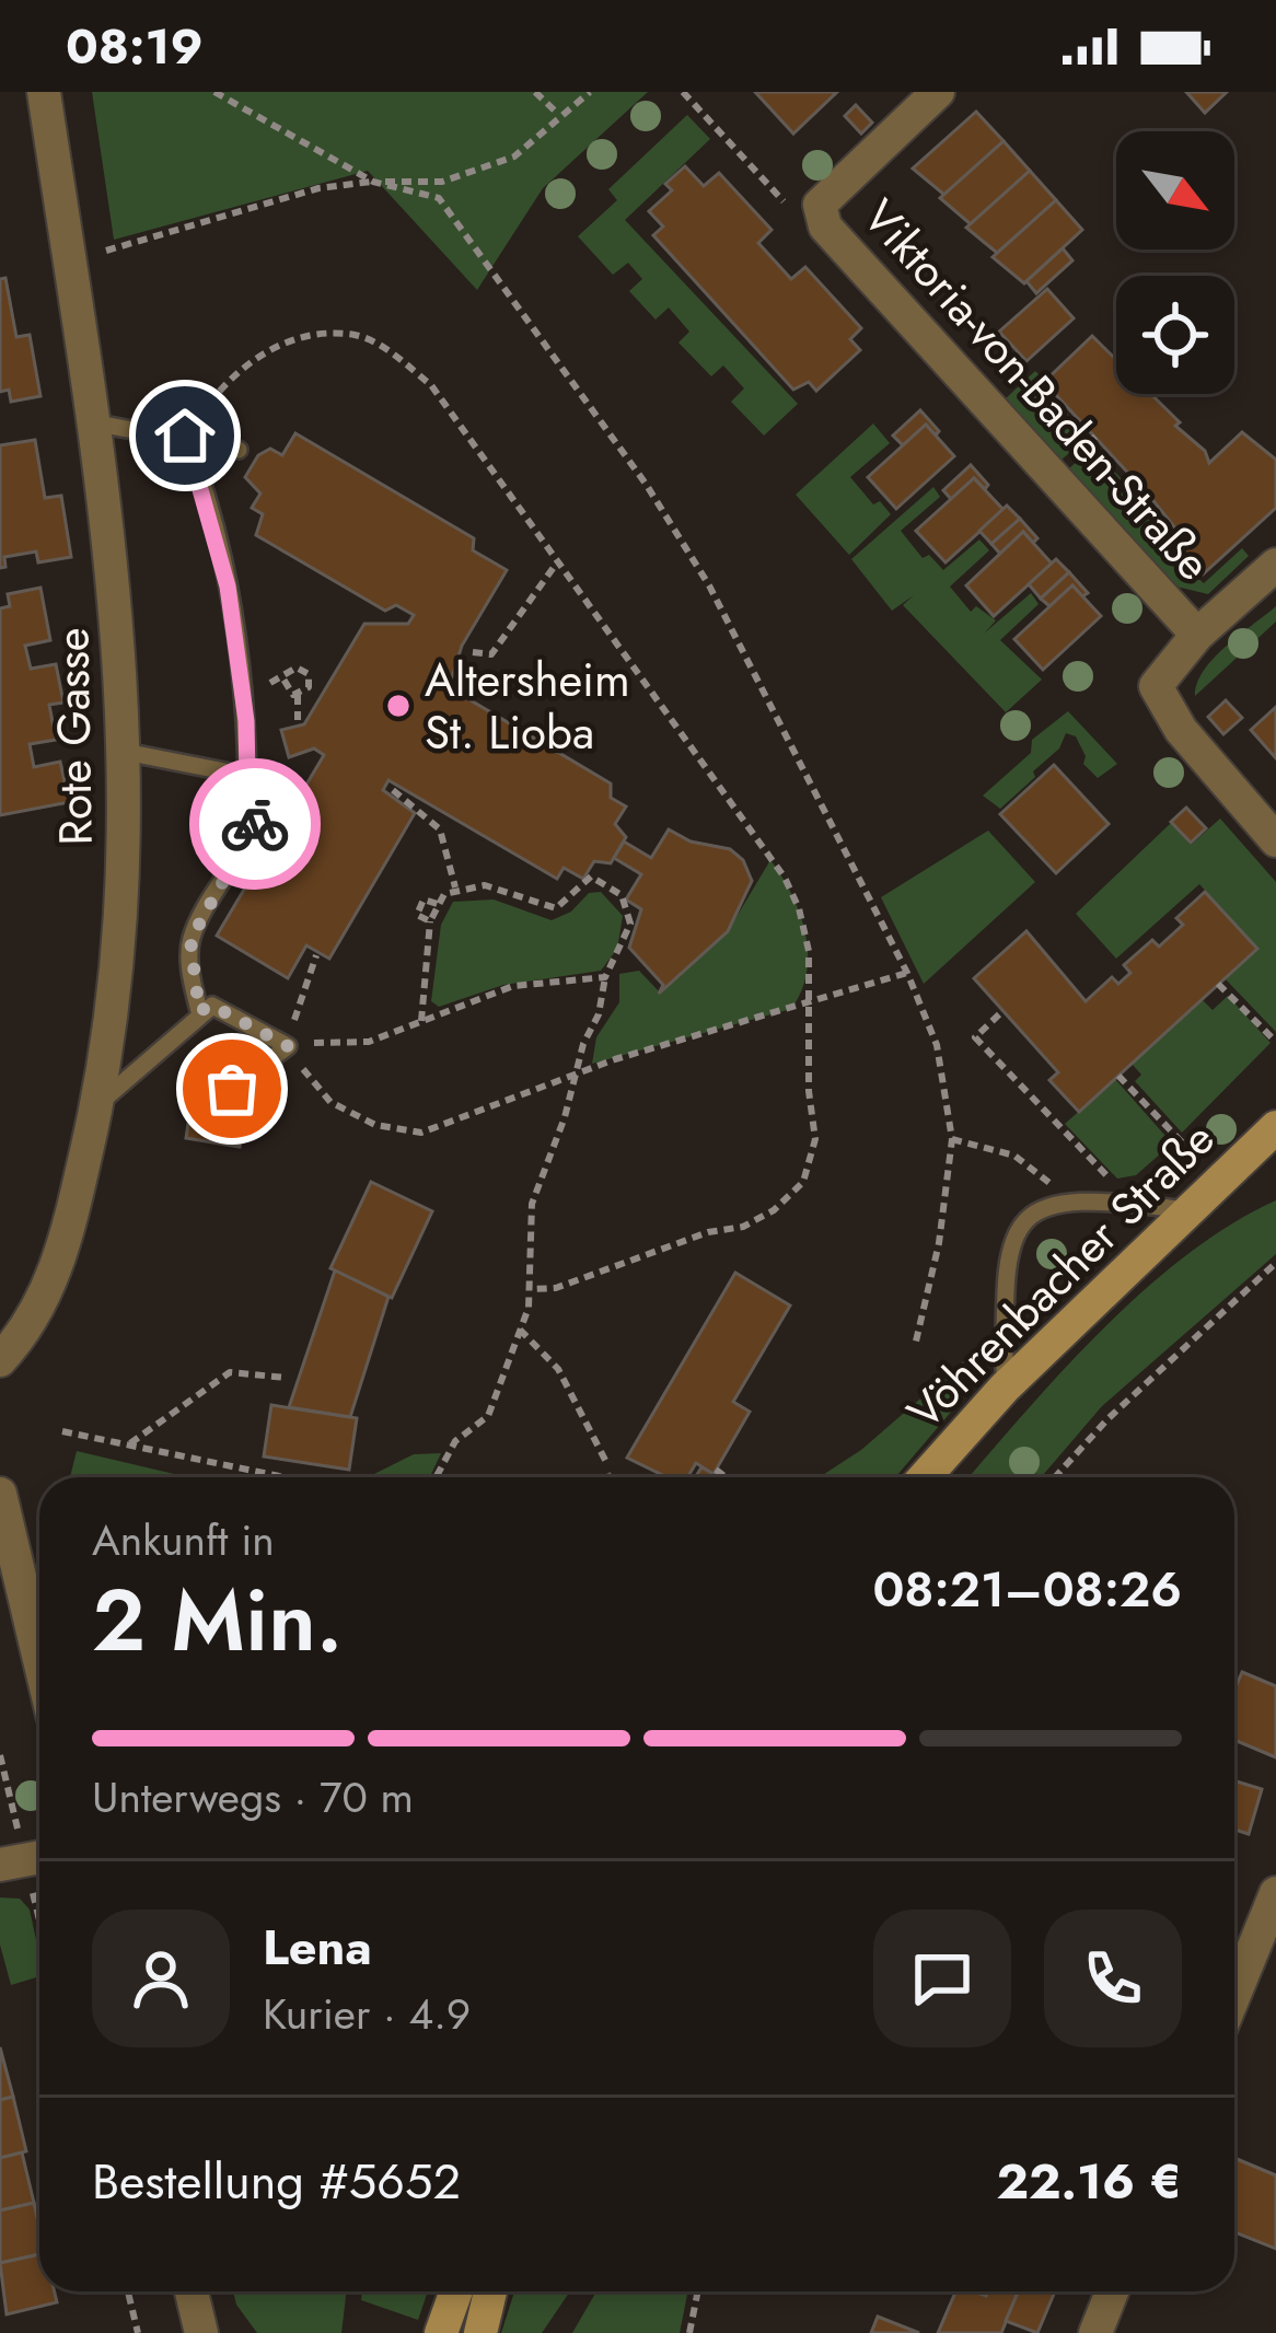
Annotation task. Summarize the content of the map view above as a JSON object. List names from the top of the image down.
{
  "streets": {
    "street": ["Viktoria-von-Baden-Straße", "Rote Gasse", "Vöhrenbacher Straße"]
  },
  "places": ["Altersheim St. Lioba"],
  "north": "bottom right",
  "page": {
    "status": "08:19",
    "heading": ["2 Min.", "Ankunft in", "08:21–08:26"],
    "panel": [
      "Lena",
      "Kurier · 4.9",
      "Bestellung #5652",
      "22.16 €"
    ],
    "bar": "Unterwegs · 70 m"
  }
}
